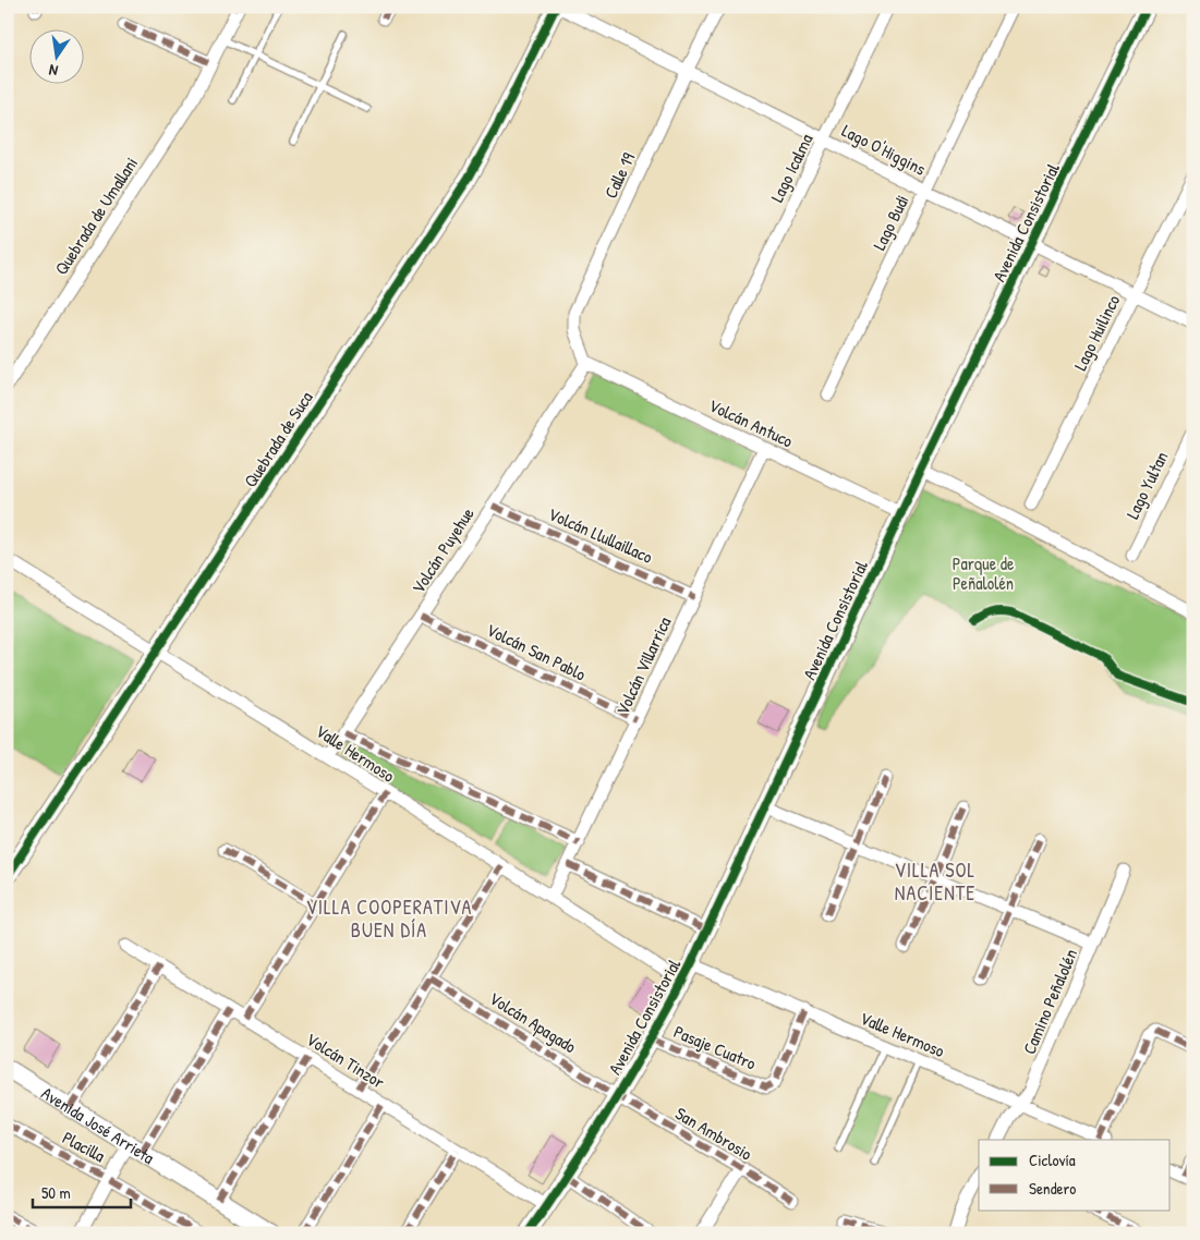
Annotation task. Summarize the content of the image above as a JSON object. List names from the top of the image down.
{
  "streets": {
    "street": [
      "Lago O'Higgins",
      "Lago Icalma",
      "Calle 19",
      "Quebrada de Umallani",
      "Lago Budi",
      "Avenida Consistorial",
      "Lago Huilinco",
      "Volcán Antuco",
      "Quebrada de Suca",
      "Lago Yultan",
      "Volcán Llullaillaco",
      "Volcán Puyehue",
      "Volcán San Pablo",
      "Volcán Villarrica",
      "Valle Hermoso",
      "Camino Peñalolén",
      "Volcán Apagado",
      "Pasaje Cuatro",
      "Volcán Tinzor",
      "Avenida José Arrieta",
      "San Ambrosio",
      "Placilla"
    ]
  },
  "crossings": [
    ["Lago O'Higgins", "Lago Icalma"],
    ["Lago O'Higgins", "Calle 19"],
    ["Lago O'Higgins", "Lago Budi"],
    ["Lago O'Higgins", "Avenida Consistorial"],
    ["Lago O'Higgins", "Lago Huilinco"],
    ["Lago O'Higgins", "Quebrada de Suca"],
    ["Calle 19", "Volcán Antuco"],
    ["Calle 19", "Volcán Puyehue"],
    ["Avenida Consistorial", "Volcán Antuco"],
    ["Avenida Consistorial", "Valle Hermoso"],
    ["Avenida Consistorial", "Volcán Apagado"],
    ["Avenida Consistorial", "Pasaje Cuatro"],
    ["Avenida Consistorial", "Volcán Tinzor"],
    ["Avenida Consistorial", "San Ambrosio"],
    ["Volcán Antuco", "Volcán Puyehue"],
    ["Volcán Antuco", "Volcán Villarrica"],
    ["Quebrada de Suca", "Valle Hermoso"],
    ["Volcán Llullaillaco", "Volcán Puyehue"],
    ["Volcán Llullaillaco", "Volcán Villarrica"],
    ["Volcán Puyehue", "Volcán San Pablo"],
    ["Volcán Puyehue", "Valle Hermoso"],
    ["Volcán San Pablo", "Volcán Villarrica"],
    ["Volcán Villarrica", "Valle Hermoso"],
    ["Valle Hermoso", "Camino Peñalolén"],
    ["Valle Hermoso", "Pasaje Cuatro"],
    ["Volcán Apagado", "San Ambrosio"]
  ],
  "districts": ["VILLA SOL NACIENTE", "VILLA COOPERATIVA BUEN DÍA"],
  "parks": ["Parque de Peñalolén"],
  "legend": ["Ciclovía", "Sendero"],
  "scale_bar": "50 m",
  "north": "bottom"
}
